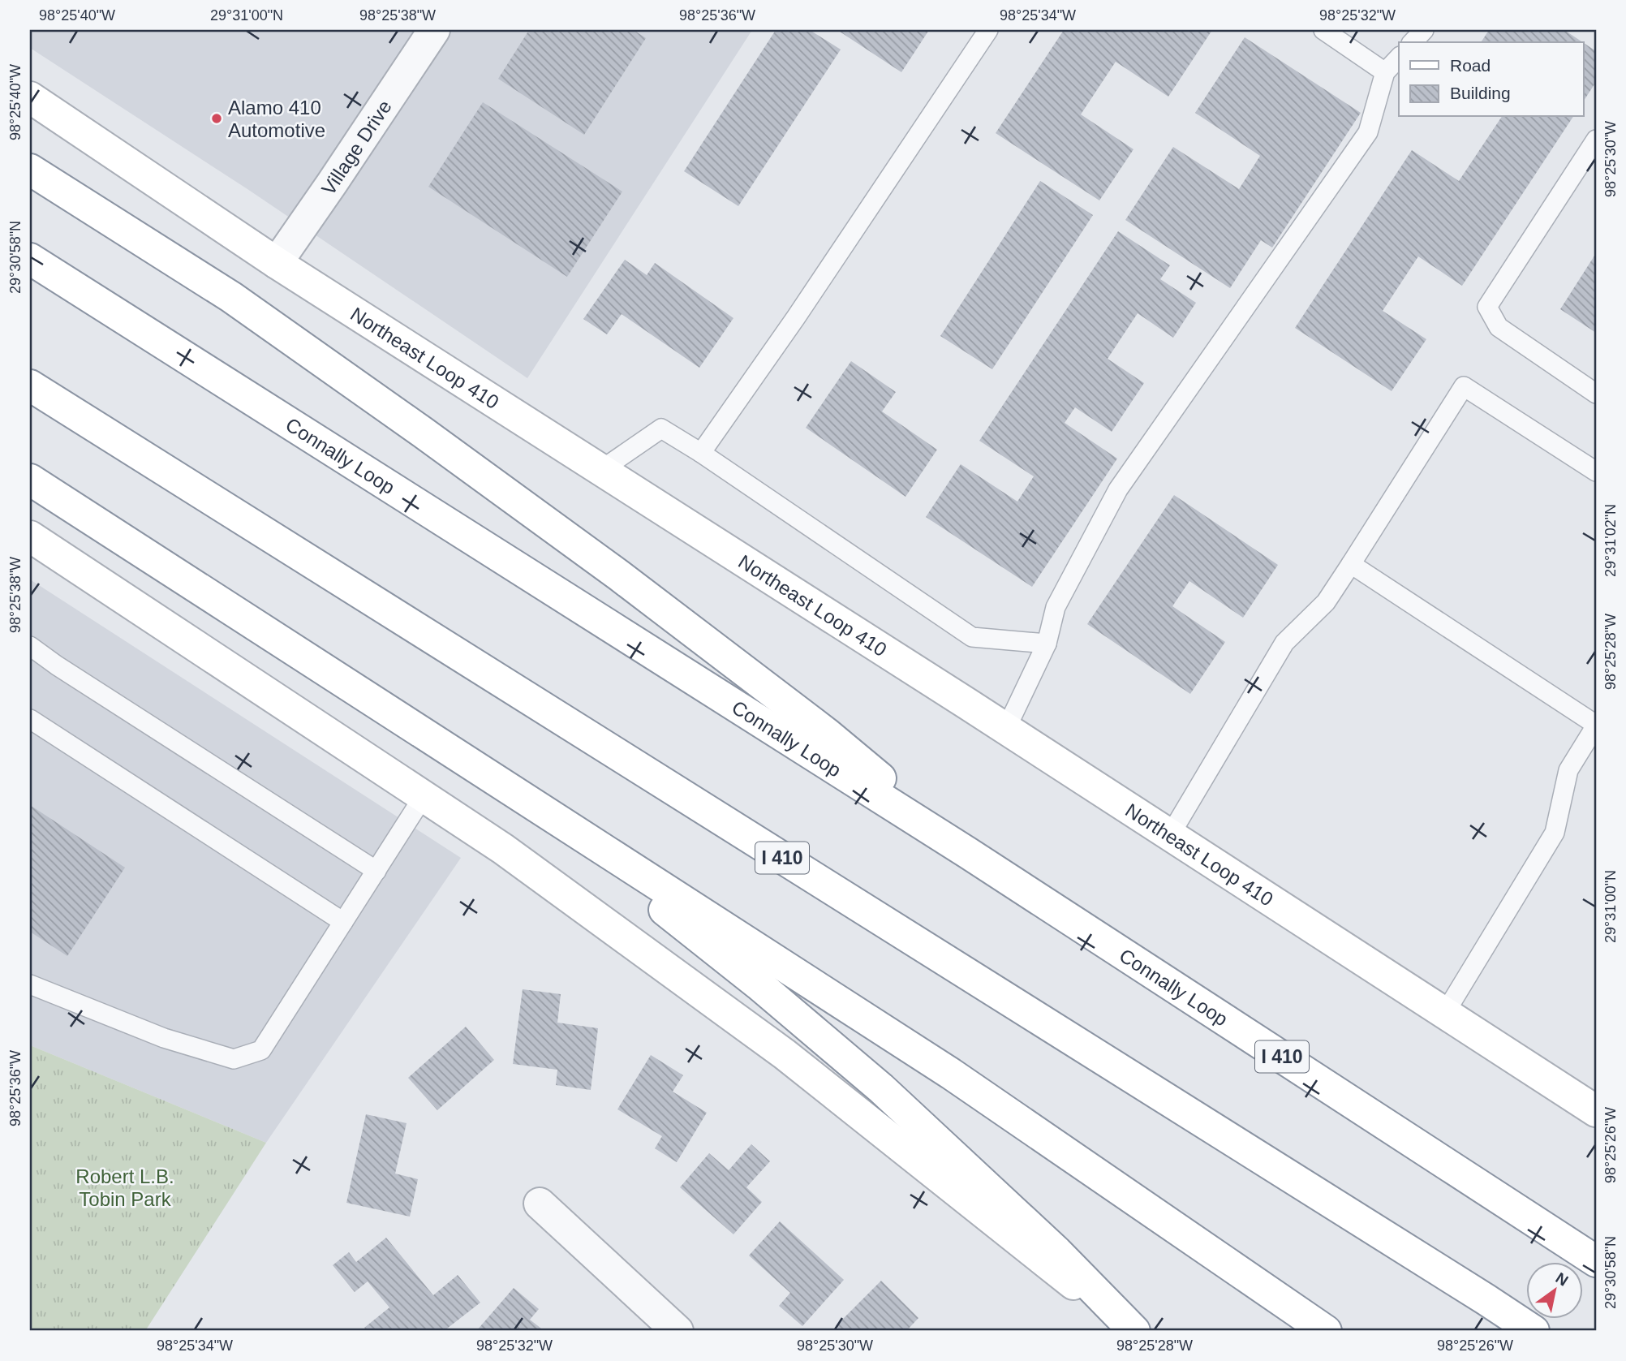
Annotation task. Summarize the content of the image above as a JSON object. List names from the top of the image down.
{
  "streets": {
    "main road": ["Northeast Loop 410", "Connally Loop", "I 410"],
    "street": ["Village Drive"]
  },
  "crossings": [
    ["Village Drive", "Northeast Loop 410"]
  ],
  "parks": ["Robert L.B. Tobin Park"],
  "places": ["Alamo 410 Automotive"],
  "legend": ["Road", "Building"],
  "north": "top right",
  "coordinates": [
    "98°25'40\"W",
    "29°31'00\"N",
    "98°25'38\"W",
    "98°25'36\"W",
    "98°25'34\"W",
    "98°25'32\"W",
    "98°25'30\"W",
    "29°30'58\"N",
    "29°31'02\"N",
    "98°25'28\"W",
    "98°25'26\"W"
  ]
}
